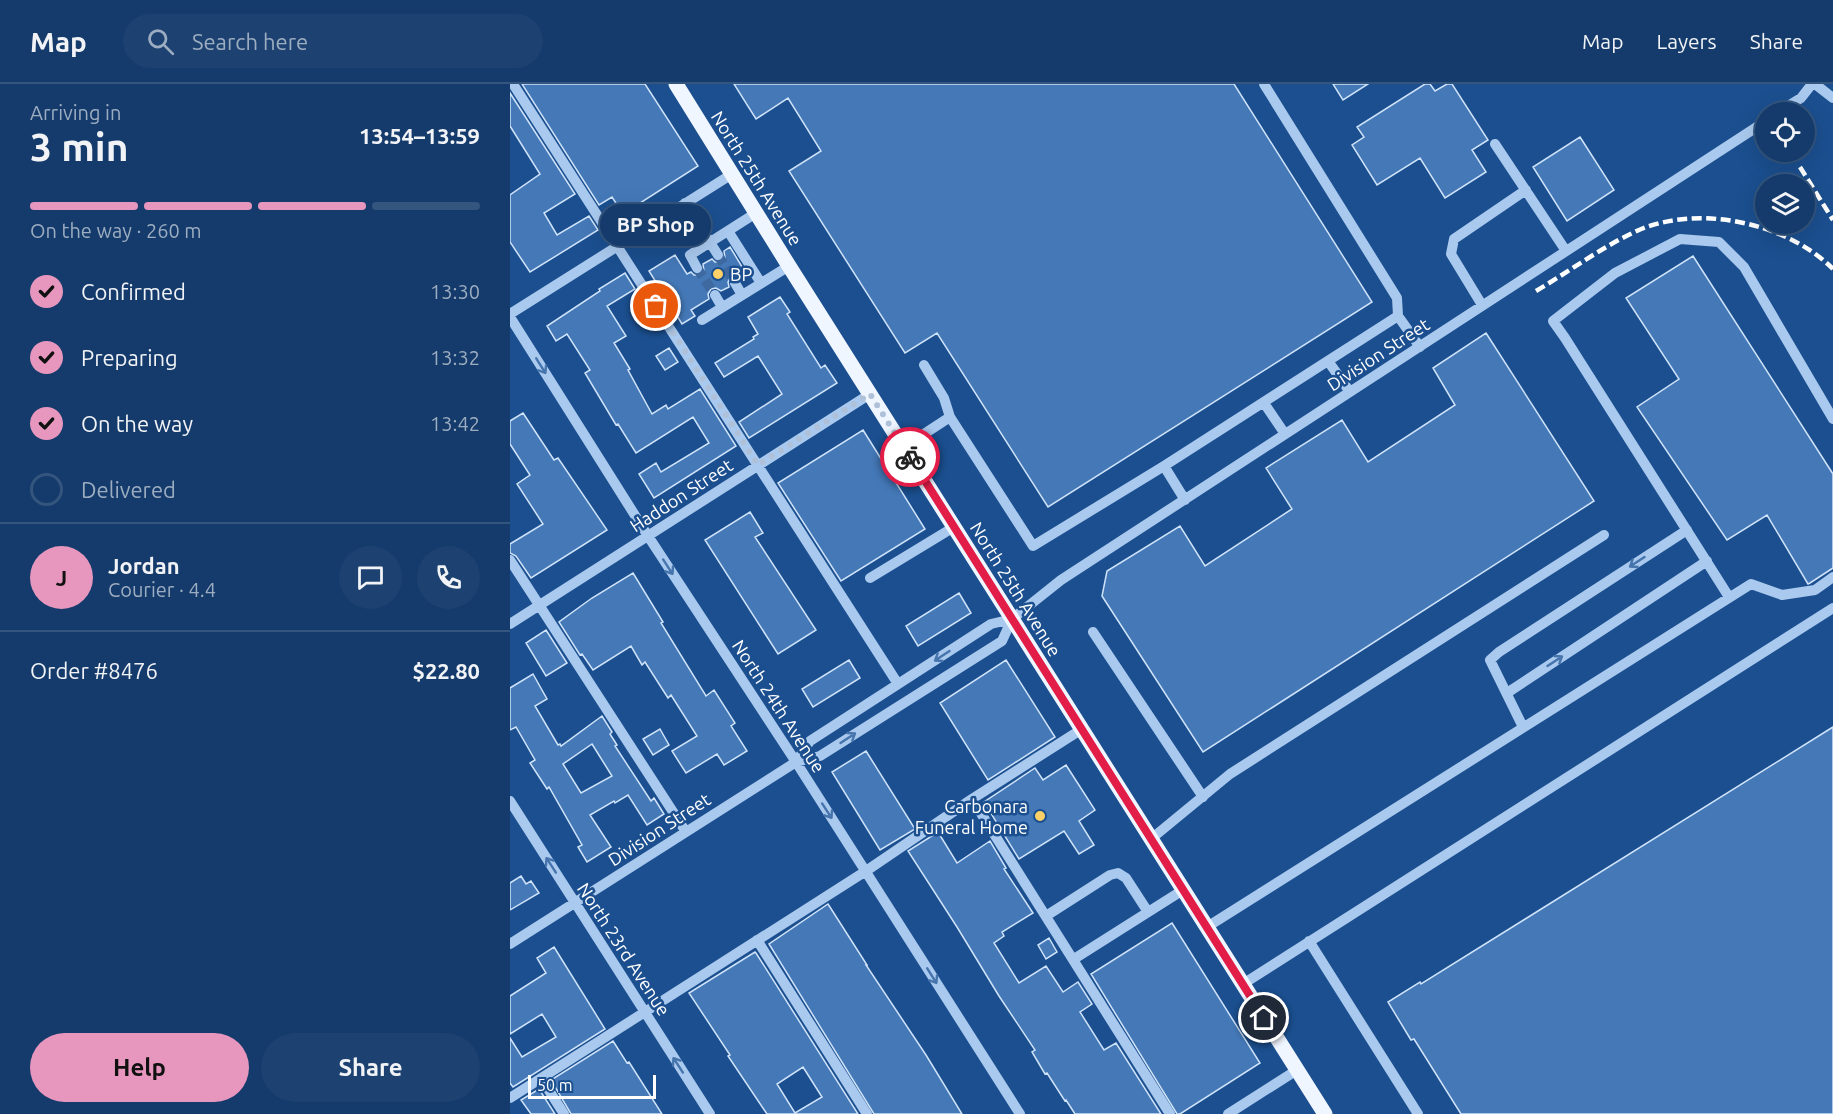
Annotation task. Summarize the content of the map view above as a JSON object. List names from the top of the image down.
{
  "streets": {
    "main road": ["North 25th Avenue"],
    "street": [
      "Division Street",
      "Haddon Street",
      "North 24th Avenue",
      "North 23rd Avenue"
    ]
  },
  "crossings": [
    ["North 25th Avenue", "Division Street"],
    ["North 25th Avenue", "Haddon Street"],
    ["Division Street", "North 24th Avenue"],
    ["Division Street", "North 23rd Avenue"],
    ["Haddon Street", "North 24th Avenue"]
  ],
  "one_way": ["North 24th Avenue", "North 23rd Avenue"],
  "places": ["BP", "BP Shop", "Carbonara Funeral Home"],
  "scale_bar": "50 m",
  "page": {
    "header": "Map",
    "search": "Search here",
    "nav": ["Map", "Layers", "Share"],
    "heading": ["3 min", "Arriving in", "13:54–13:59"],
    "panel": [
      "Jordan",
      "Courier · 4.4",
      "Order #8476",
      "$22.80"
    ],
    "bar": "On the way · 260 m",
    "bubble": "BP Shop",
    "list": [
      ["Confirmed", "13:30"],
      ["Preparing", "13:32"],
      ["On the way", "13:42"],
      "Delivered"
    ],
    "round": "J",
    "buttons": ["Help", "Share"],
    "scale": "50 m"
  }
}
